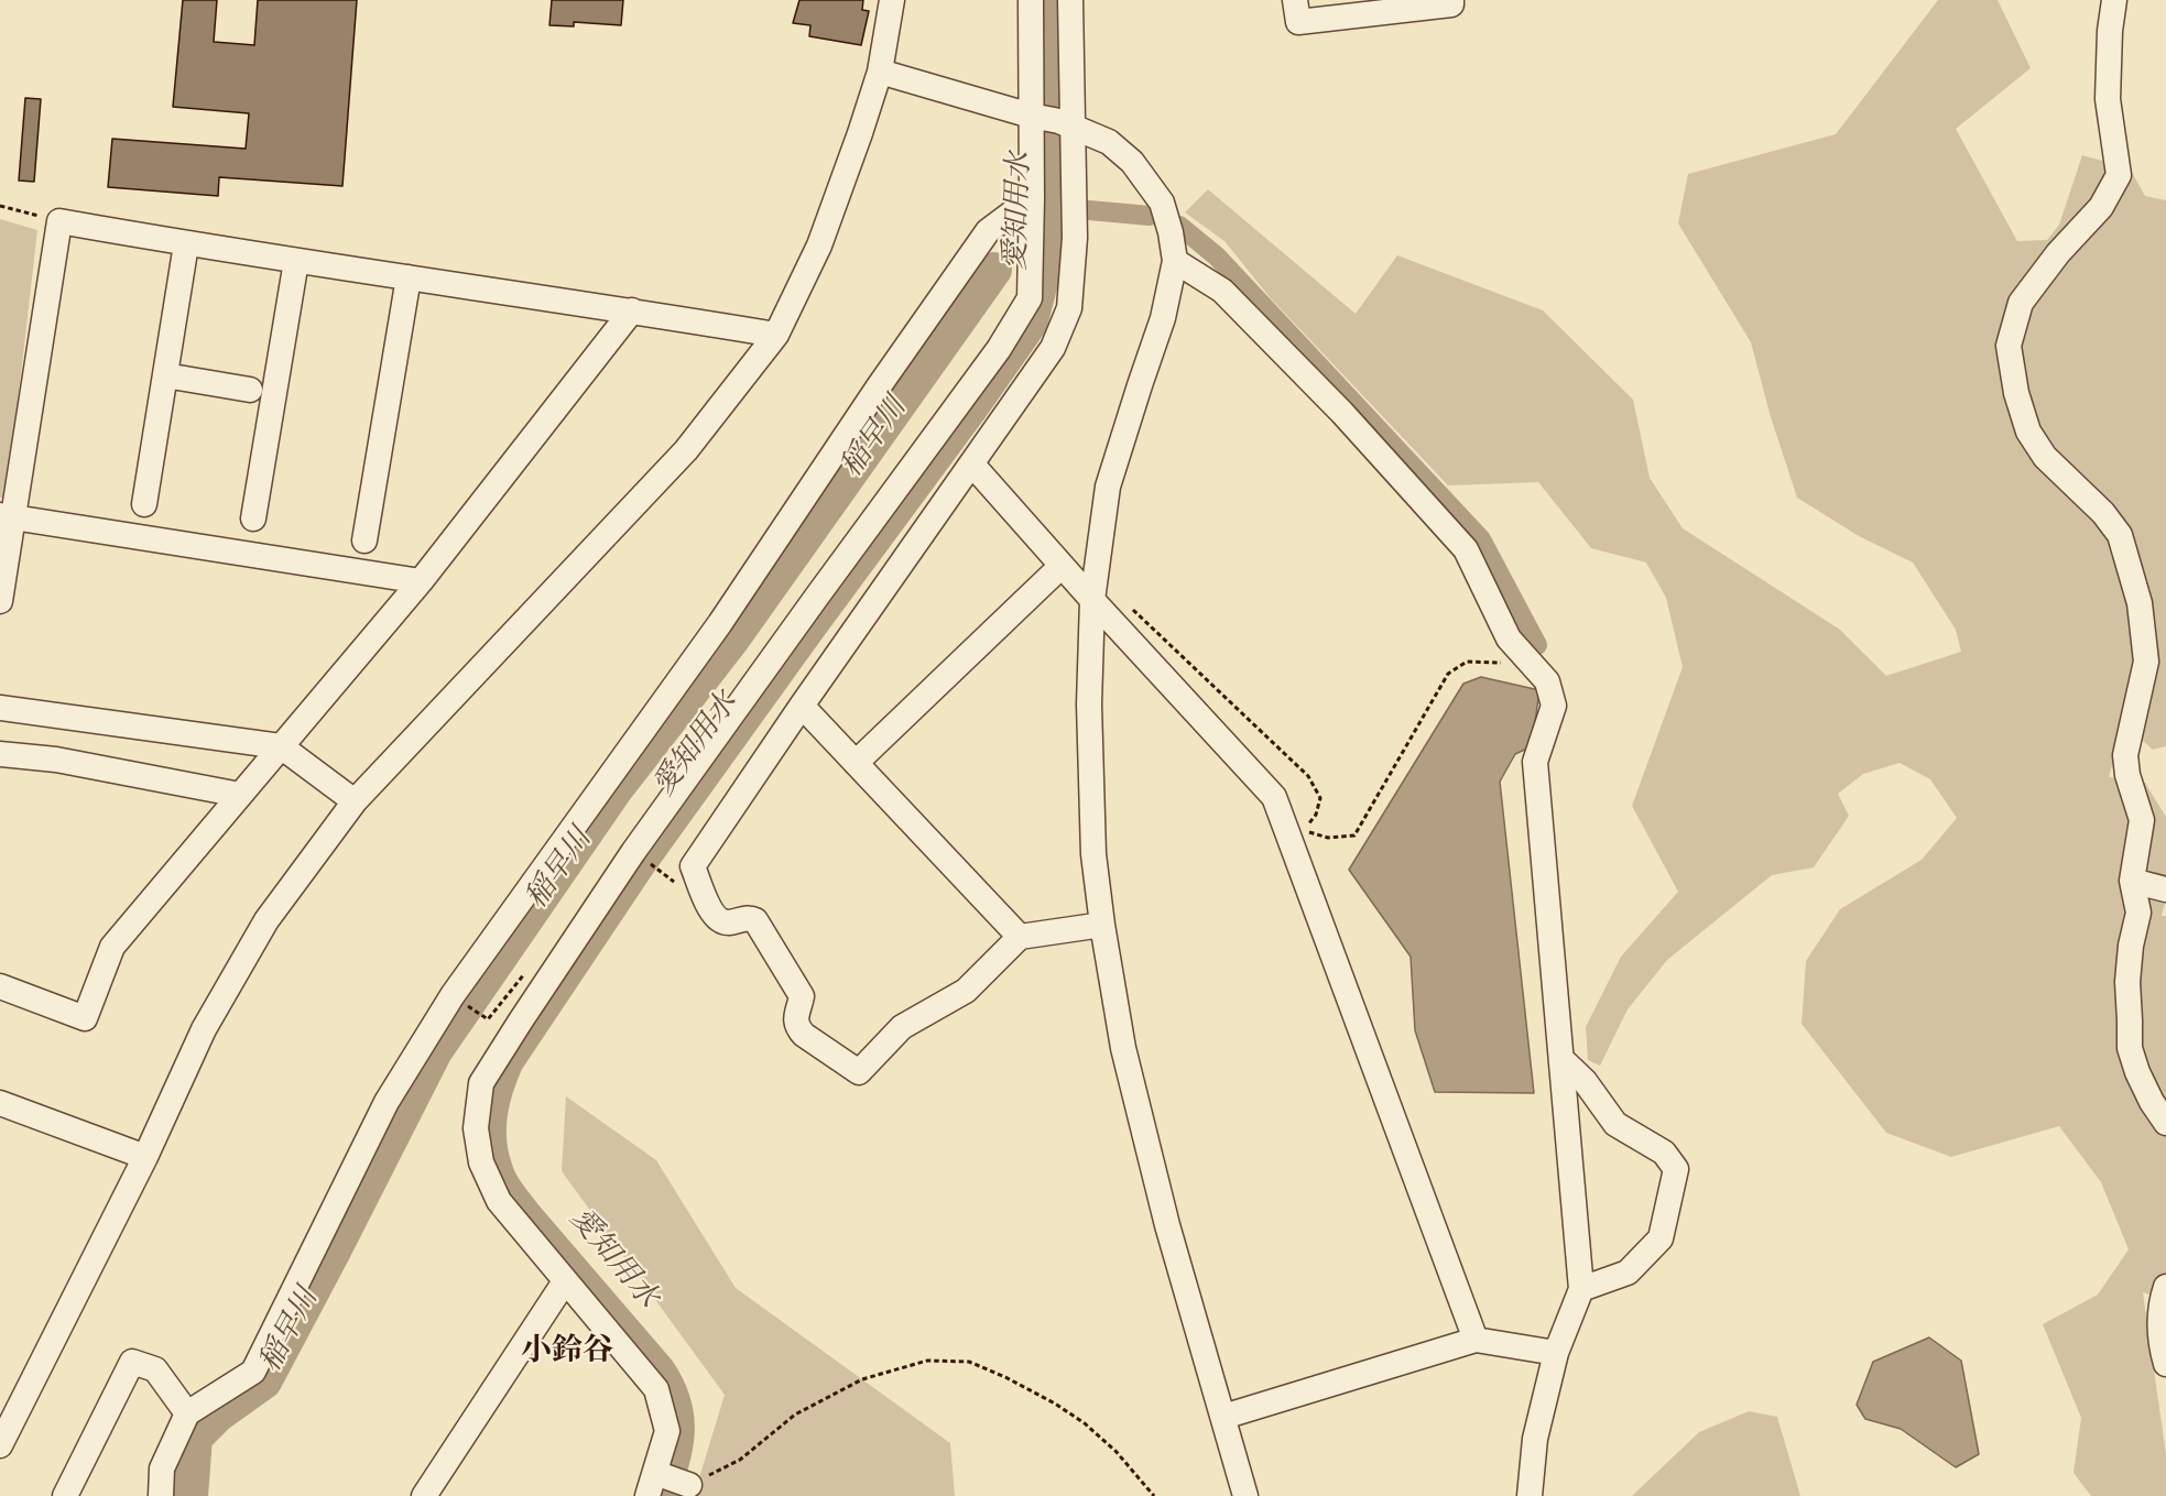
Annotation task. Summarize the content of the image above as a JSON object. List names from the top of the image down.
{
  "districts": ["小鈴谷"],
  "water": ["愛知用水", "稲早川"]
}
